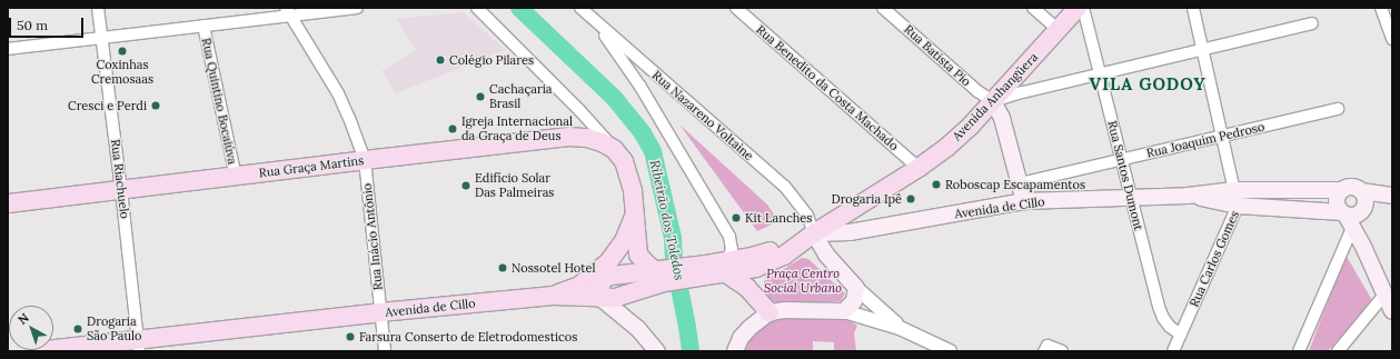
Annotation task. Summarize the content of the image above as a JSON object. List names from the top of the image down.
{
  "streets": {
    "main road": ["Avenida Anhangüera", "Rua Graça Martins", "Avenida de Cillo"],
    "street": [
      "Rua Batista Pio",
      "Rua Benedito da Costa Machado",
      "Rua Quintino Bocaiúva",
      "Rua Nazareno Voltaine",
      "Rua Joaquim Pedroso",
      "Rua Santos Dumont",
      "Rua Riachuelo",
      "Rua Inácio Antônio",
      "Rua Carlos Gomes"
    ]
  },
  "crossings": [
    ["Rua Batista Pio", "Avenida Anhangüera"],
    ["Rua Benedito da Costa Machado", "Avenida Anhangüera"],
    ["Avenida Anhangüera", "Rua Nazareno Voltaine"],
    ["Avenida Anhangüera", "Rua Santos Dumont"],
    ["Avenida Anhangüera", "Avenida de Cillo"],
    ["Rua Quintino Bocaiúva", "Rua Graça Martins"],
    ["Rua Nazareno Voltaine", "Avenida de Cillo"],
    ["Rua Joaquim Pedroso", "Rua Santos Dumont"],
    ["Rua Joaquim Pedroso", "Rua Carlos Gomes"],
    ["Rua Graça Martins", "Rua Riachuelo"],
    ["Rua Graça Martins", "Rua Inácio Antônio"],
    ["Rua Santos Dumont", "Avenida de Cillo"],
    ["Rua Santos Dumont", "Rua Carlos Gomes"],
    ["Rua Riachuelo", "Avenida de Cillo"],
    ["Avenida de Cillo", "Rua Inácio Antônio"],
    ["Avenida de Cillo", "Rua Carlos Gomes"]
  ],
  "districts": ["VILA GODOY"],
  "water": ["Ribeirão dos Toledos"],
  "parks": ["Praça Centro Social Urbano"],
  "places": [
    "Coxinhas Cremosaas",
    "Colégio Pilares",
    "Cachaçaria Brasil",
    "Cresci e Perdi",
    "Igreja Internacional da Graça de Deus",
    "Roboscap Escapamentos",
    "Edifício Solar Das Palmeiras",
    "Drogaria Ipê",
    "Kit Lanches",
    "Nossotel Hotel",
    "Drogaria São Paulo",
    "Farsura Conserto de Eletrodomesticos"
  ],
  "scale_bar": "50 m",
  "north": "top left"
}
